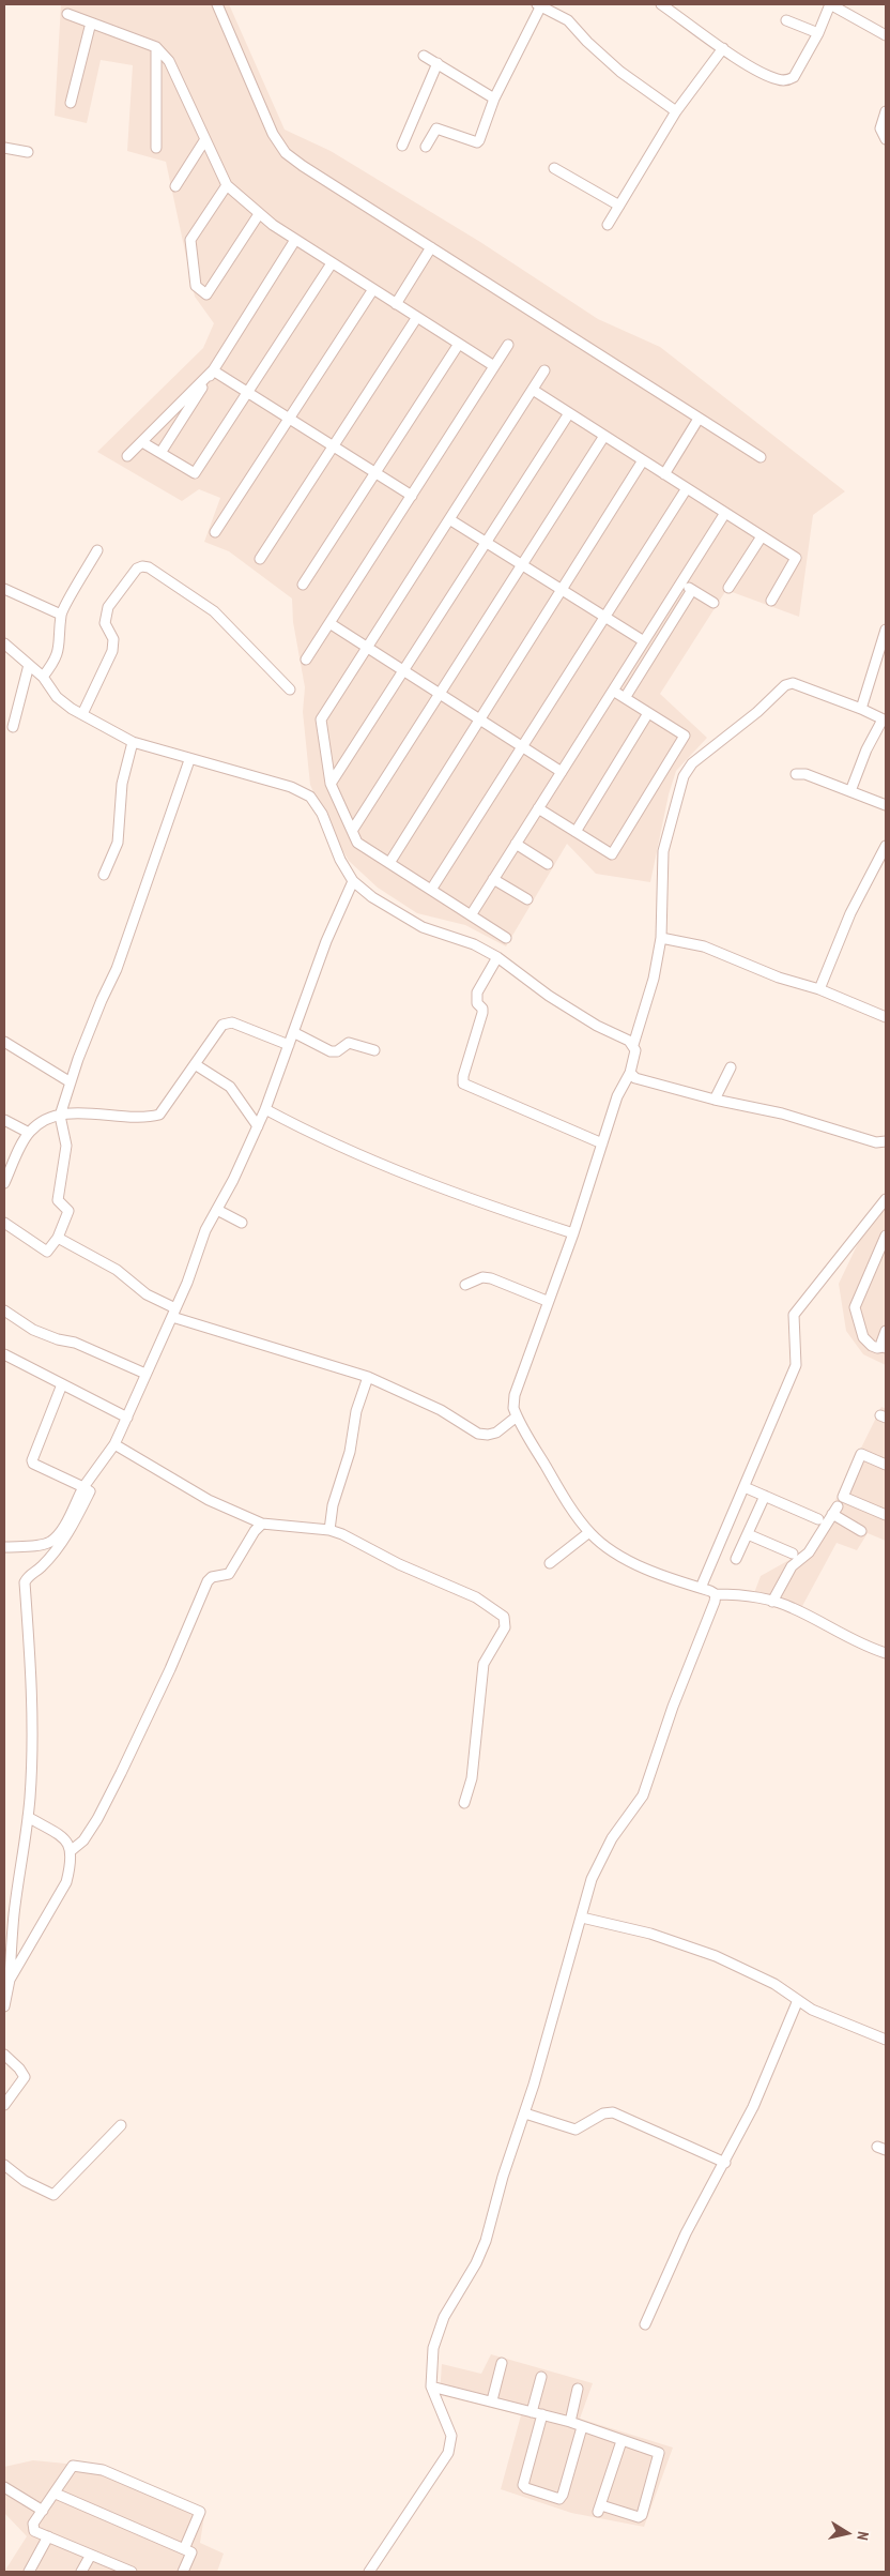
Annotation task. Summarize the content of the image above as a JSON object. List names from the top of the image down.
{
  "north": "right"
}
